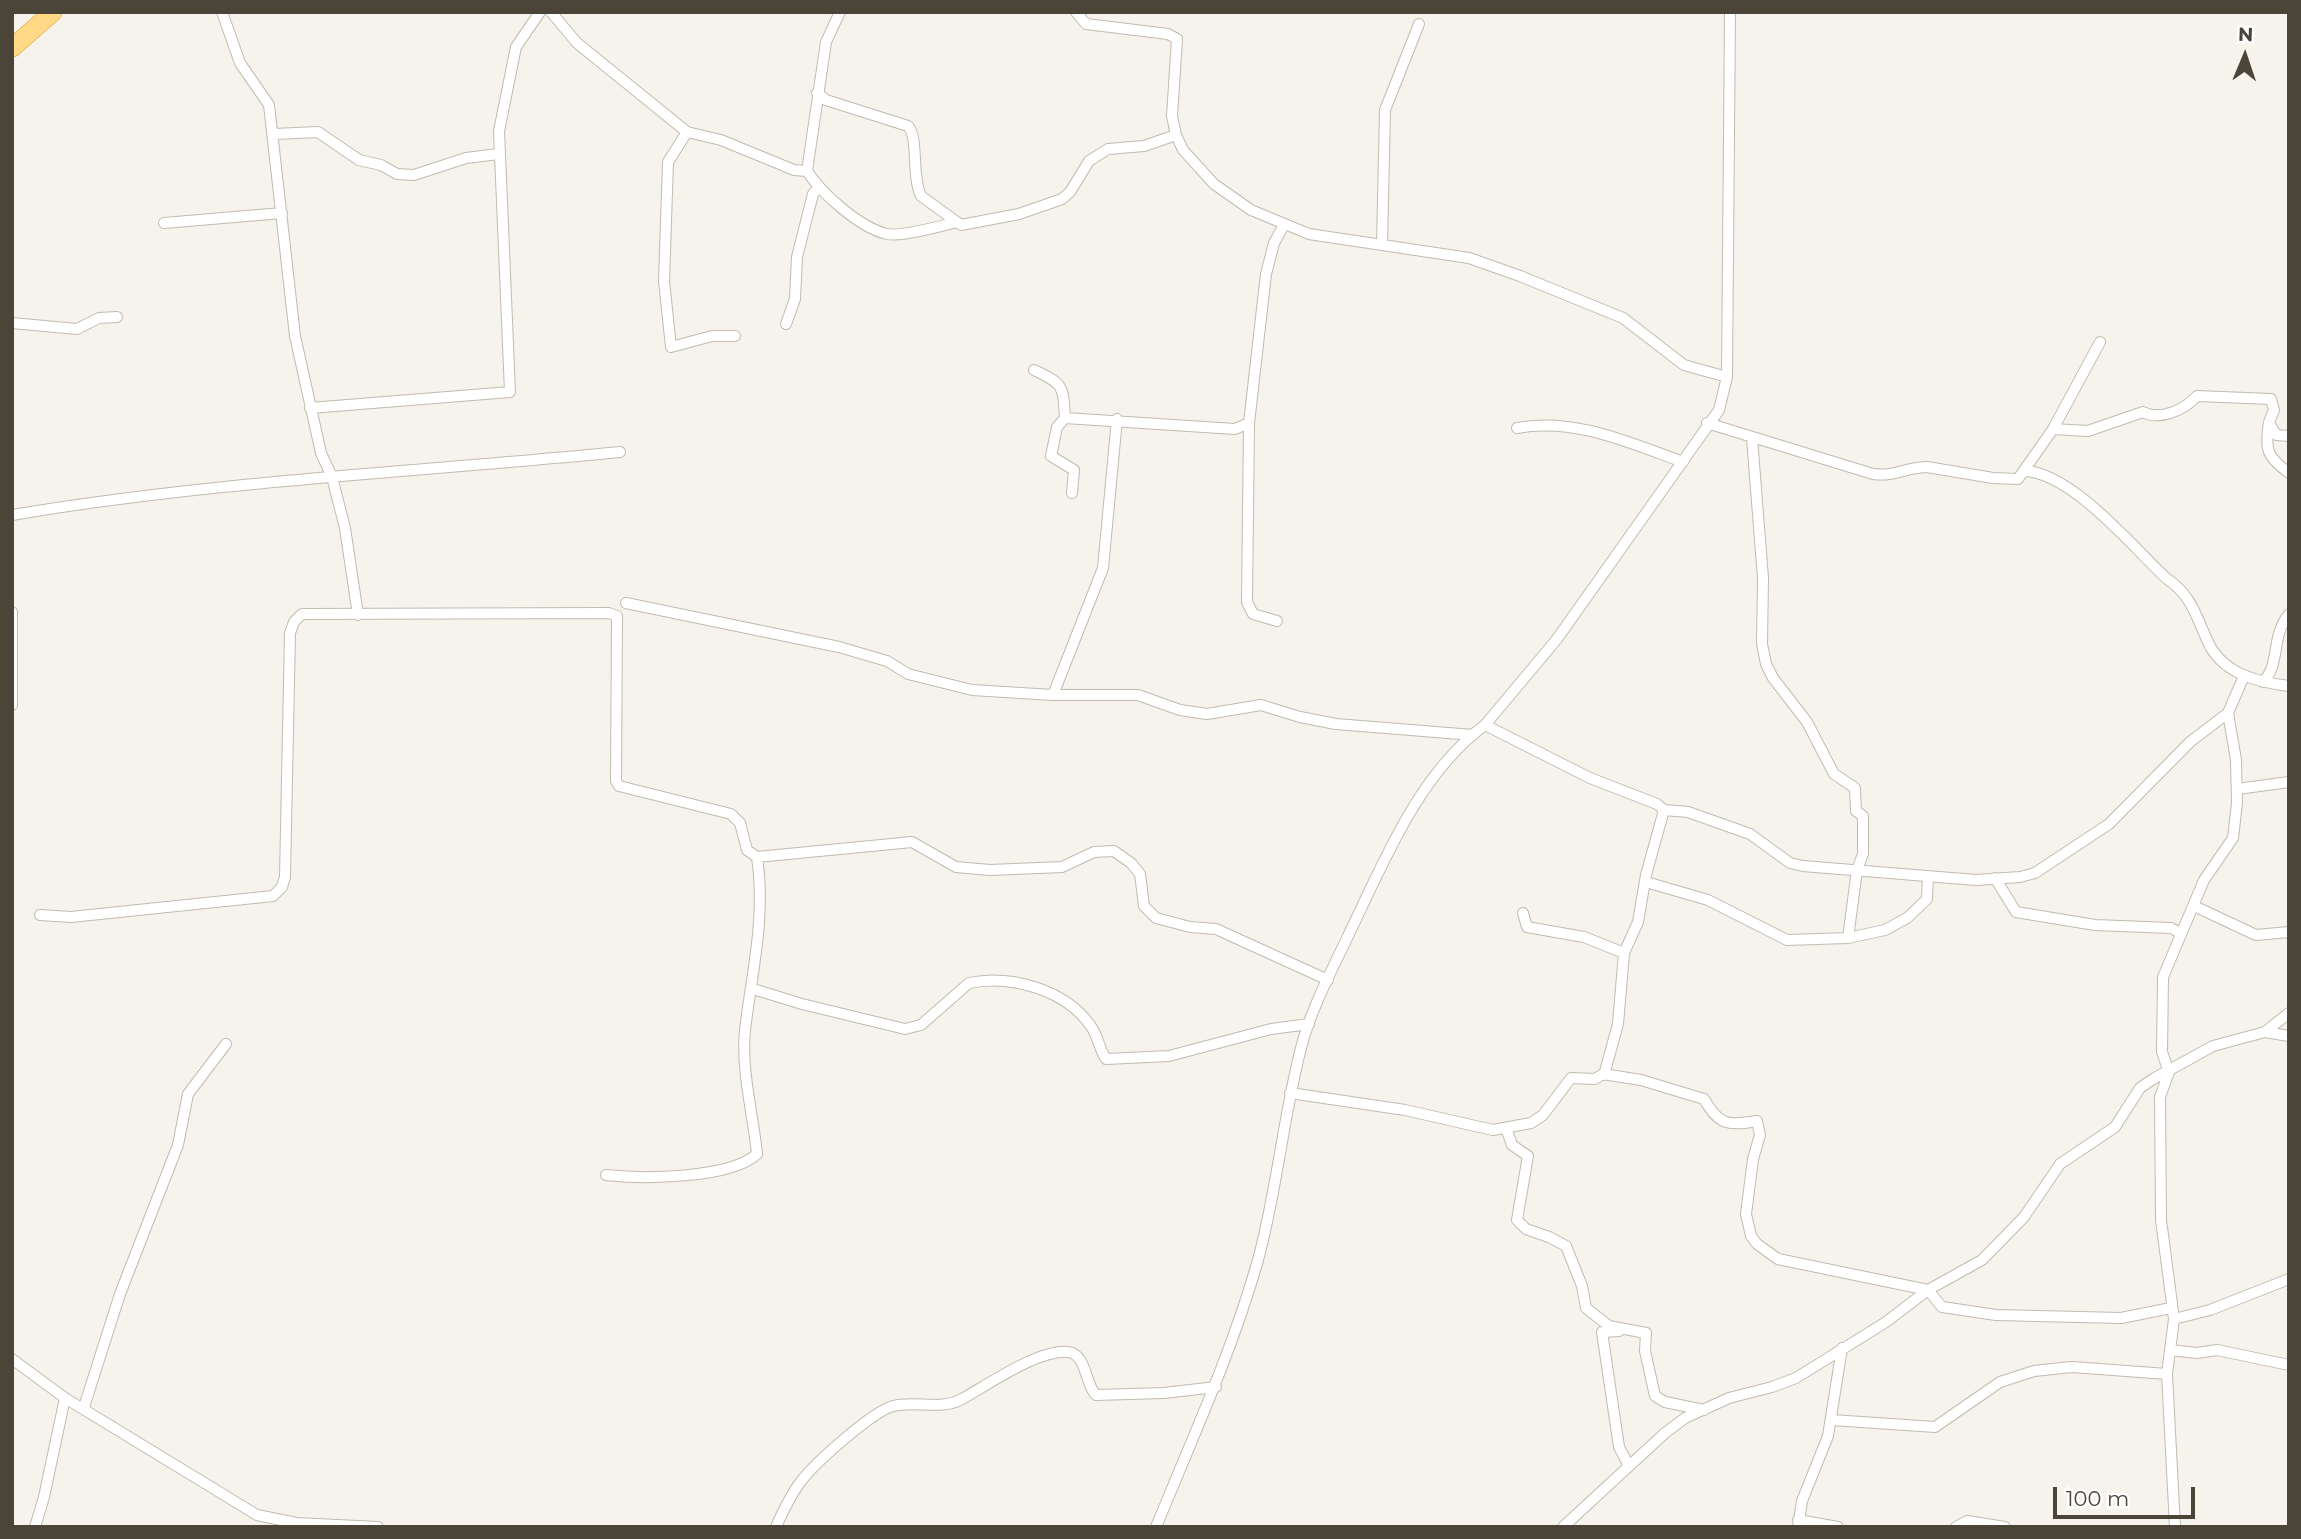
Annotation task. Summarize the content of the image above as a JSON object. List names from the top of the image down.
{
  "scale_bar": "100 m",
  "north": "top"
}
